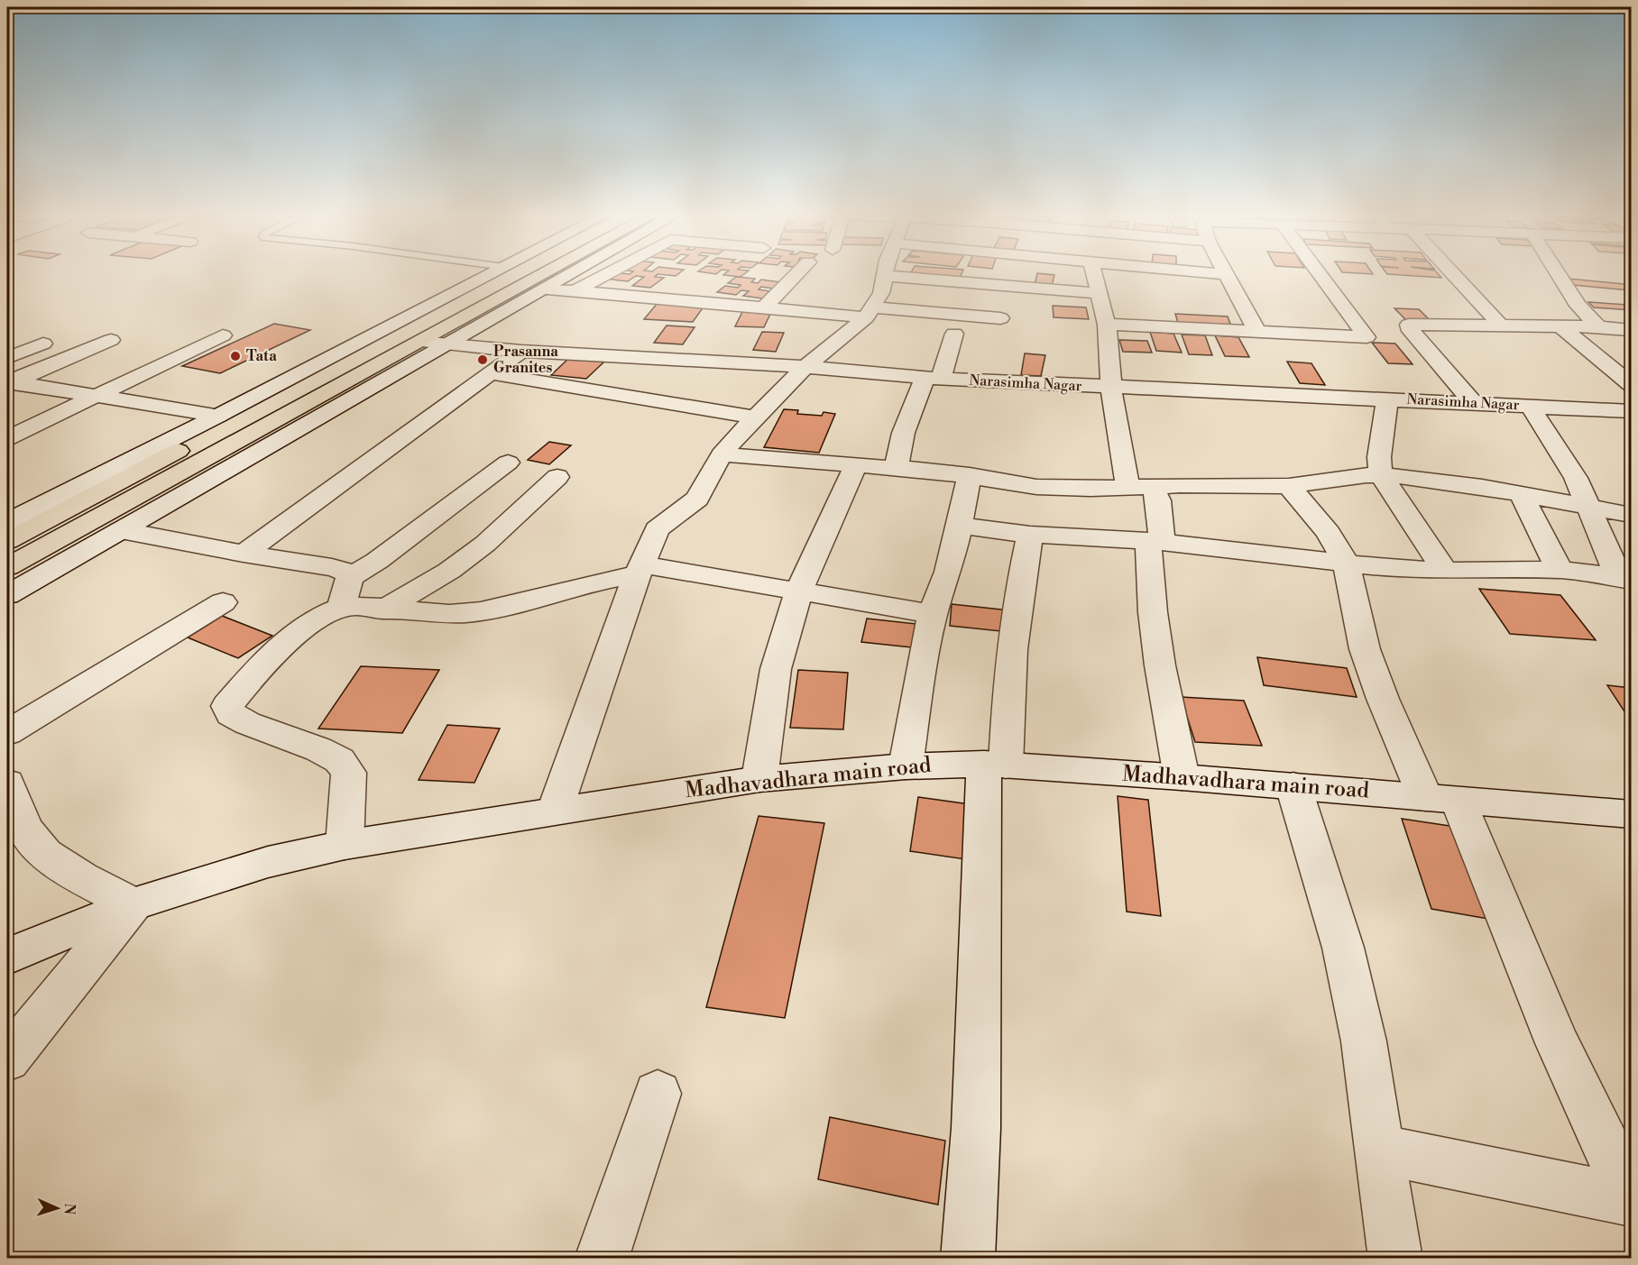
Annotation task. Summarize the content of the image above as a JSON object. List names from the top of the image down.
{
  "streets": {
    "street": ["Narasimha Nagar", "Madhavadhara main road"]
  },
  "places": ["Tata", "Prasanna Granites"],
  "north": "right"
}
